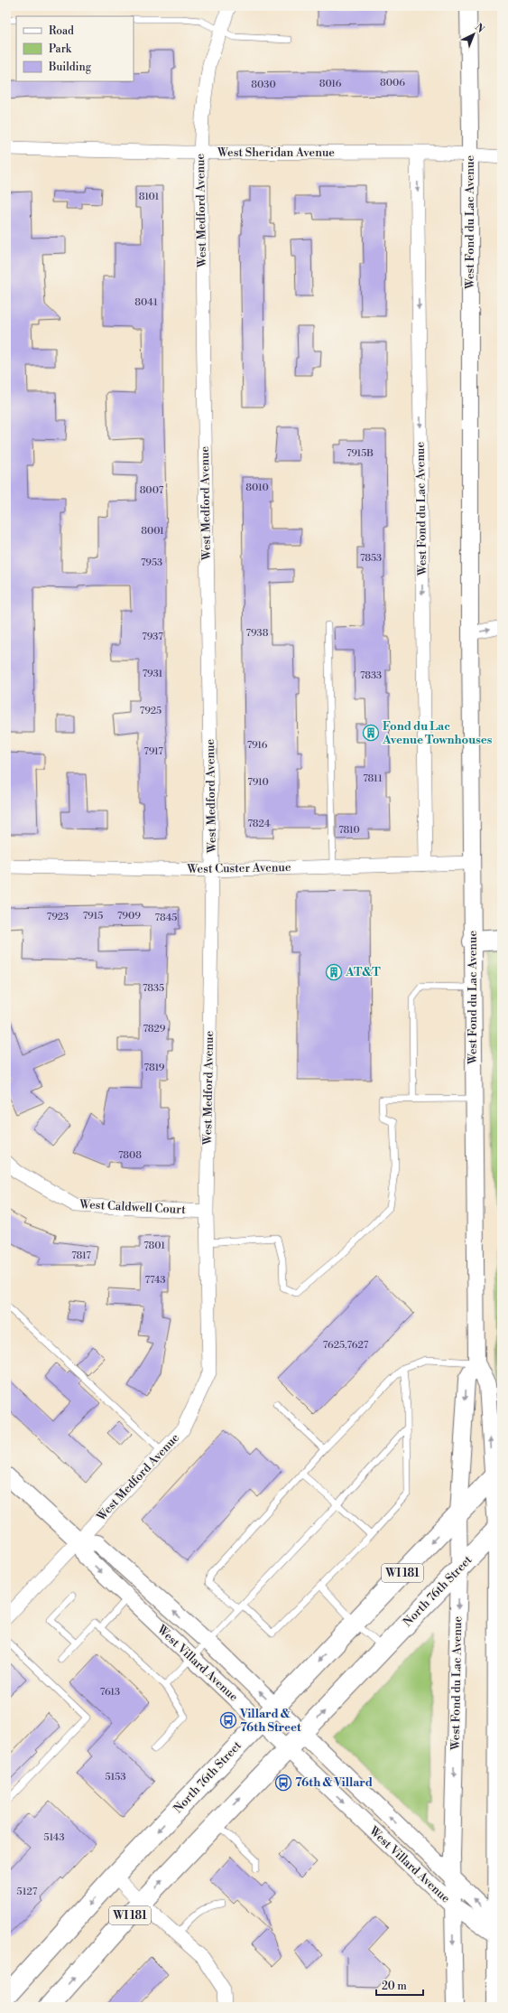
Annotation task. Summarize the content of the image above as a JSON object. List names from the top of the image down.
{
  "streets": {
    "main road": ["WI 181", "North 76th Street"],
    "street": [
      "West Sheridan Avenue",
      "West Medford Avenue",
      "West Fond du Lac Avenue",
      "West Custer Avenue",
      "West Caldwell Court",
      "West Villard Avenue"
    ]
  },
  "crossings": [
    ["West Sheridan Avenue", "West Medford Avenue"],
    ["West Sheridan Avenue", "West Fond du Lac Avenue"],
    ["West Medford Avenue", "West Custer Avenue"],
    ["West Medford Avenue", "West Caldwell Court"],
    ["West Medford Avenue", "West Villard Avenue"],
    ["West Fond du Lac Avenue", "West Custer Avenue"],
    ["West Fond du Lac Avenue", "North 76th Street"],
    ["West Fond du Lac Avenue", "West Villard Avenue"],
    ["North 76th Street", "West Villard Avenue"]
  ],
  "places": {
    "building": ["Fond du Lac Avenue Townhouses", "AT&T"],
    "bus stop": ["Villard & 76th Street", "76th & Villard"]
  },
  "house_numbers": [
    "8006",
    "8016",
    "8030",
    "8101",
    "8041",
    "7915B",
    "8010",
    "8007",
    "8001",
    "7853",
    "7953",
    "7938",
    "7937",
    "7931",
    "7833",
    "7925",
    "7916",
    "7917",
    "7811",
    "7910",
    "7824",
    "7810",
    "7915",
    "7909",
    "7923",
    "7845",
    "7835",
    "7829",
    "7819",
    "7808",
    "7801",
    "7817",
    "7743",
    "7625,7627",
    "7613",
    "5153",
    "5143",
    "5127"
  ],
  "legend": ["Road", "Park", "Building"],
  "scale_bar": "20 m",
  "north": "top right"
}
